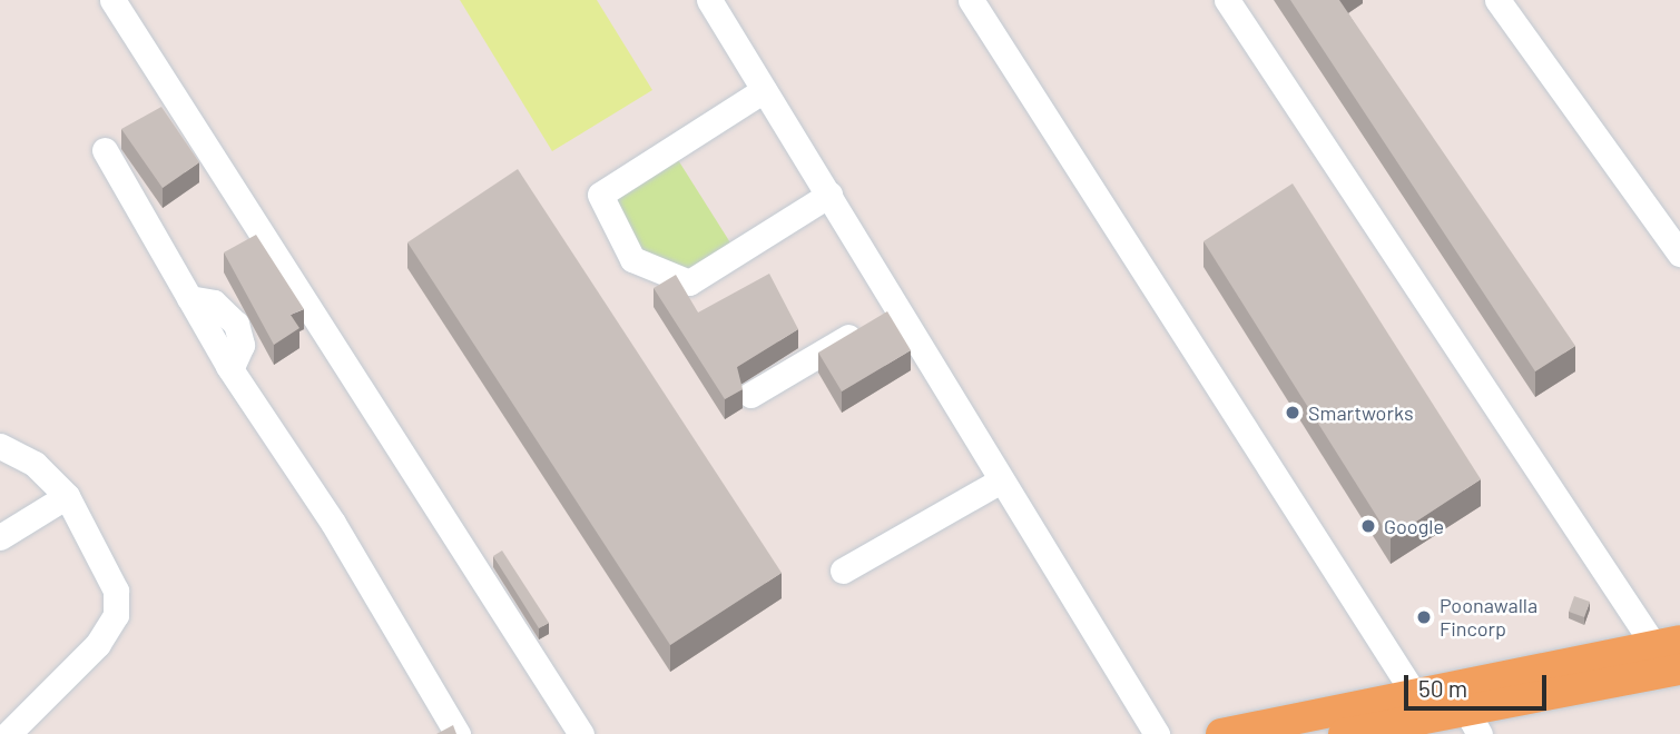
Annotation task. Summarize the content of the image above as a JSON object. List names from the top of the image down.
{
  "places": ["Smartworks", "Google", "Poonawalla Fincorp"],
  "scale_bar": "50 m"
}
